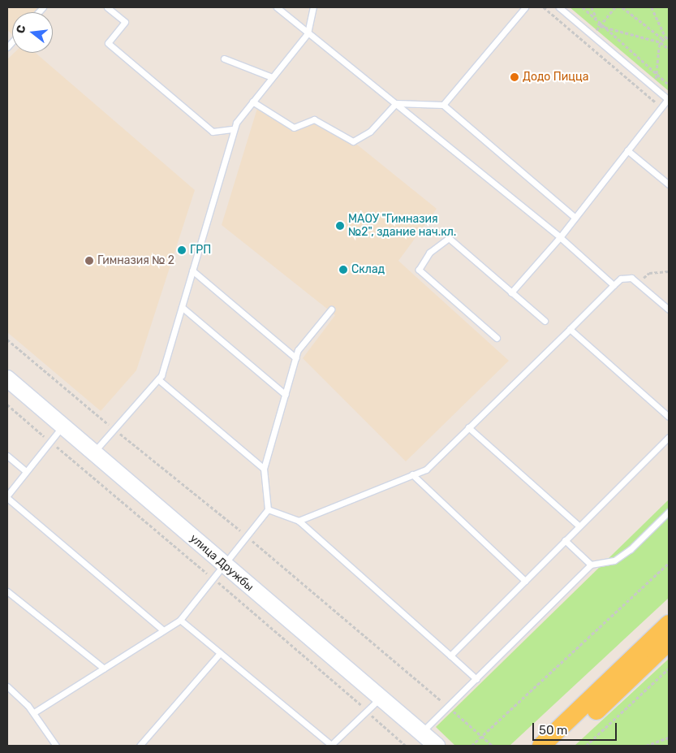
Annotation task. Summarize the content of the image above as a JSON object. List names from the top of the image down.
{
  "streets": {
    "main road": ["улица Дружбы"]
  },
  "places": [
    "Додо Пицца",
    "МАОУ \"Гимназия №2\", здание нач.кл.",
    "ГРП",
    "Гимназия № 2",
    "Склад"
  ],
  "scale_bar": "50 m",
  "north": "left"
}
